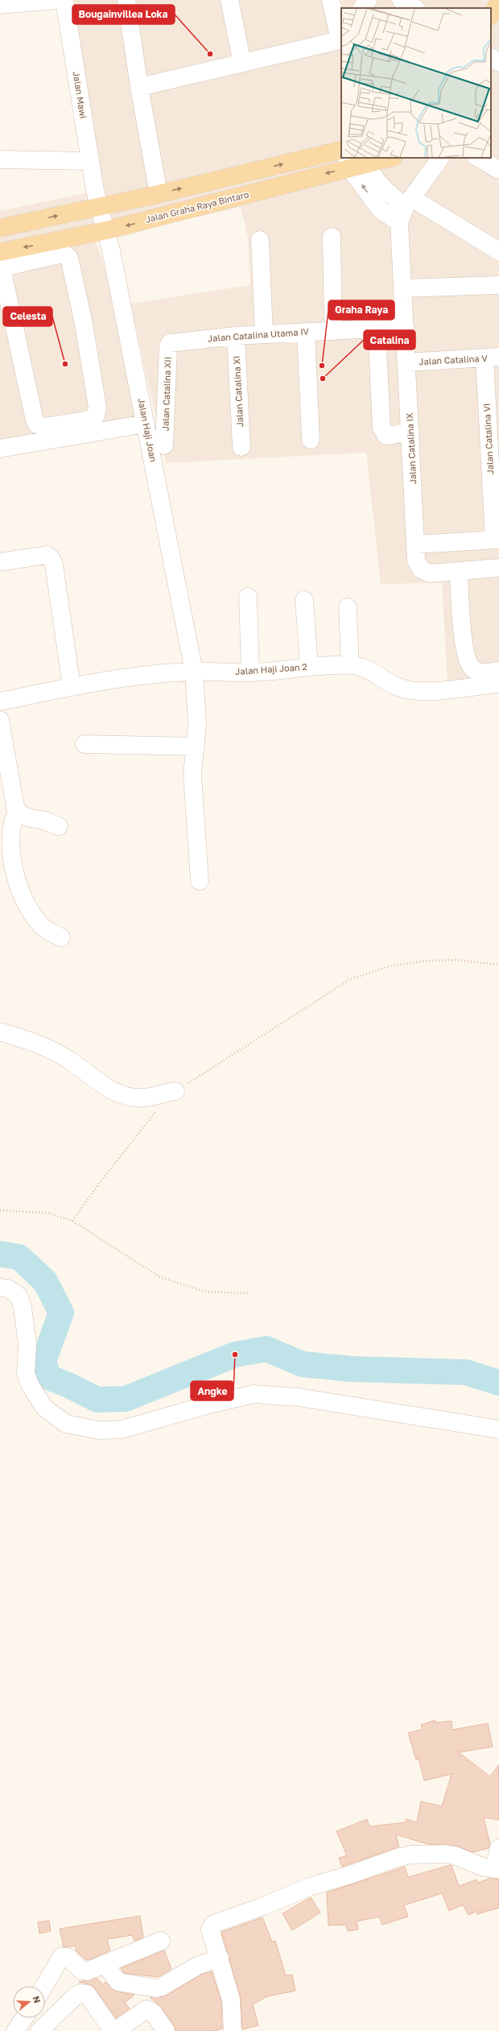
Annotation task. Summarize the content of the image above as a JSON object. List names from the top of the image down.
{
  "streets": {
    "main road": ["Jalan Graha Raya Bintaro"],
    "street": [
      "Jalan Mawi",
      "Jalan Catalina Utama IV",
      "Jalan Catalina V",
      "Jalan Catalina XI",
      "Jalan Catalina XII",
      "Jalan Haji Joan",
      "Jalan Catalina VI",
      "Jalan Catalina IX",
      "Jalan Haji Joan 2"
    ]
  },
  "crossings": [
    ["Jalan Mawi", "Jalan Haji Joan"],
    ["Jalan Graha Raya Bintaro", "Jalan Haji Joan"],
    ["Jalan Catalina Utama IV", "Jalan Catalina XI"],
    ["Jalan Catalina Utama IV", "Jalan Catalina XII"],
    ["Jalan Catalina Utama IV", "Jalan Catalina IX"],
    ["Jalan Catalina V", "Jalan Catalina VI"],
    ["Jalan Catalina V", "Jalan Catalina IX"],
    ["Jalan Haji Joan", "Jalan Haji Joan 2"]
  ],
  "places": [
    "Bougainvillea Loka",
    "Celesta",
    "Graha Raya",
    "Catalina",
    "Angke"
  ],
  "north": "right"
}
